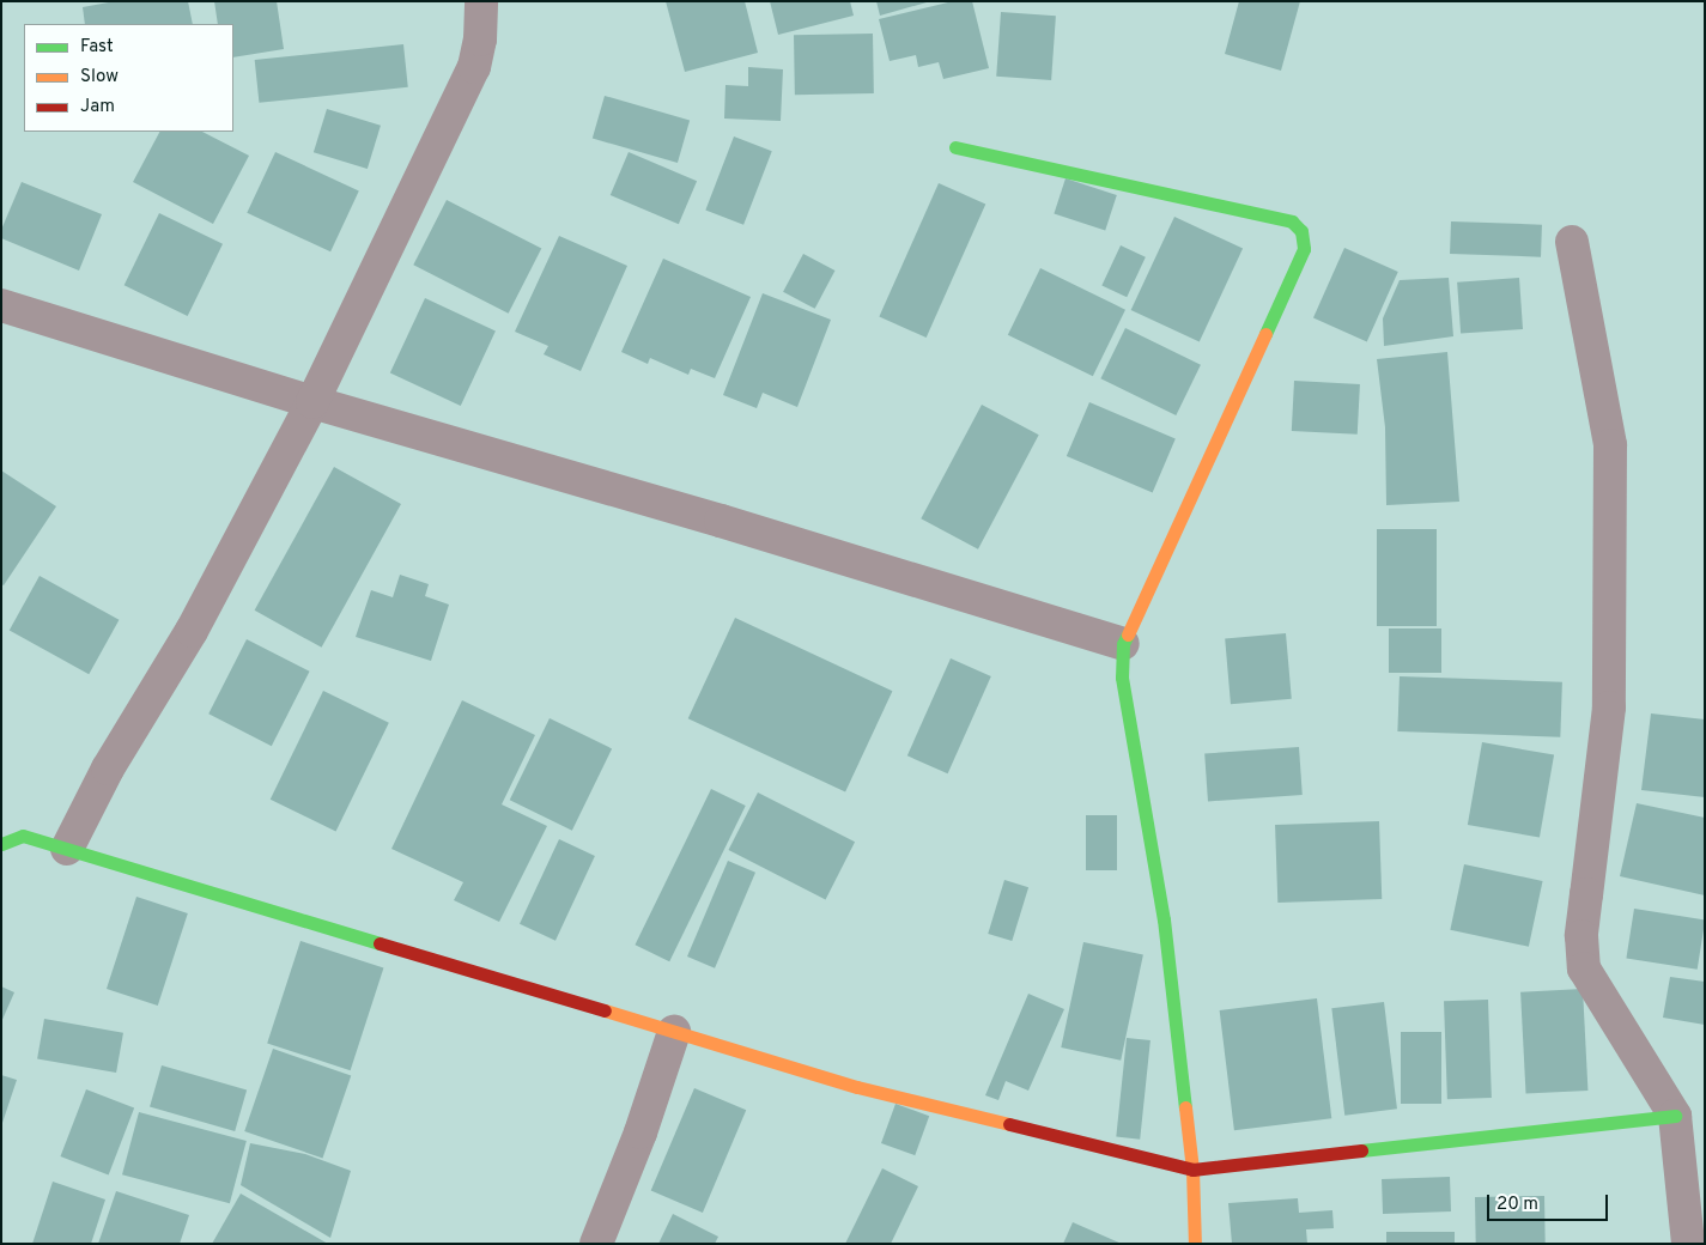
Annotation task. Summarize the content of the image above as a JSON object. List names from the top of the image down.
{
  "legend": ["Fast", "Slow", "Jam"],
  "scale_bar": "20 m"
}
